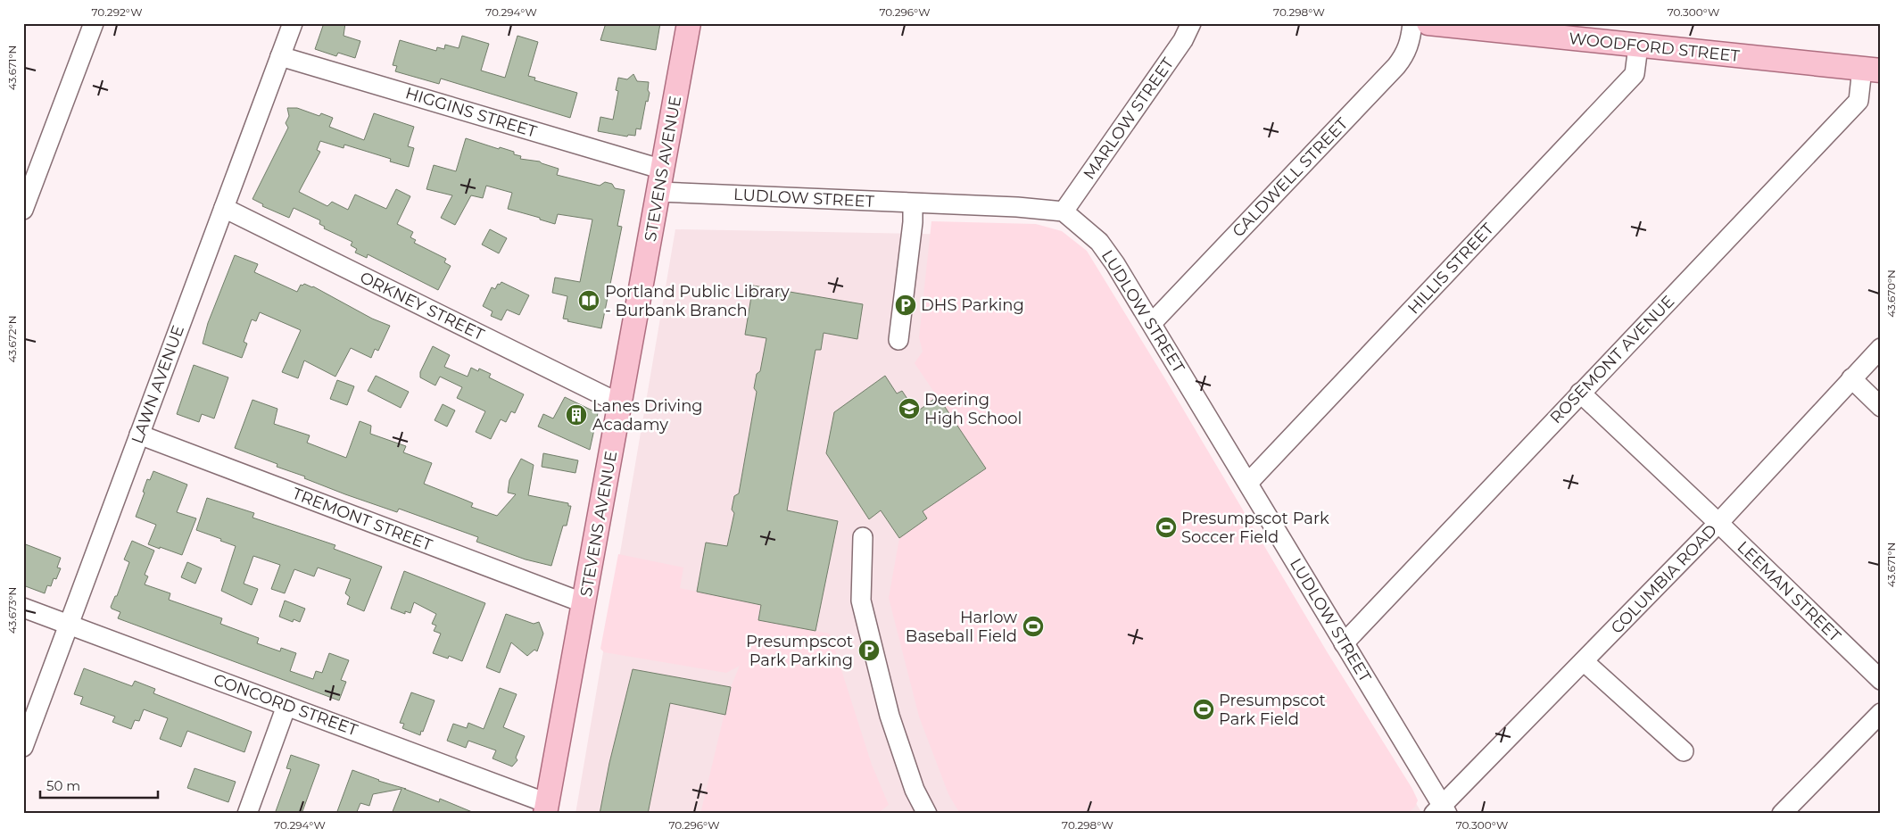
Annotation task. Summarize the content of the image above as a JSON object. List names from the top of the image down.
{
  "streets": {
    "main road": ["WOODFORD STREET", "STEVENS AVENUE"],
    "street": [
      "HIGGINS STREET",
      "MARLOW STREET",
      "CALDWELL STREET",
      "LUDLOW STREET",
      "HILLIS STREET",
      "ORKNEY STREET",
      "ROSEMONT AVENUE",
      "LAWN AVENUE",
      "TREMONT STREET",
      "COLUMBIA ROAD",
      "LEEMAN STREET",
      "CONCORD STREET"
    ]
  },
  "crossings": [
    ["WOODFORD STREET", "HILLIS STREET"],
    ["WOODFORD STREET", "ROSEMONT AVENUE"],
    ["HIGGINS STREET", "STEVENS AVENUE"],
    ["HIGGINS STREET", "LAWN AVENUE"],
    ["MARLOW STREET", "LUDLOW STREET"],
    ["STEVENS AVENUE", "LUDLOW STREET"],
    ["STEVENS AVENUE", "ORKNEY STREET"],
    ["STEVENS AVENUE", "TREMONT STREET"],
    ["STEVENS AVENUE", "CONCORD STREET"],
    ["CALDWELL STREET", "LUDLOW STREET"],
    ["LUDLOW STREET", "HILLIS STREET"],
    ["LUDLOW STREET", "ROSEMONT AVENUE"],
    ["LUDLOW STREET", "COLUMBIA ROAD"],
    ["ORKNEY STREET", "LAWN AVENUE"],
    ["ROSEMONT AVENUE", "LEEMAN STREET"],
    ["LAWN AVENUE", "TREMONT STREET"],
    ["LAWN AVENUE", "CONCORD STREET"],
    ["COLUMBIA ROAD", "LEEMAN STREET"]
  ],
  "places": {
    "library": ["Portland Public Library - Burbank Branch"],
    "parking": ["DHS Parking", "Presumpscot Park Parking"],
    "school or university": ["Deering High School"],
    "building": ["Lanes Driving Acadamy"],
    "sports": ["Presumpscot Park Soccer Field", "Harlow Baseball Field", "Presumpscot Park Field"]
  },
  "scale_bar": "50 m",
  "coordinates": [
    "70.292°W",
    "70.294°W",
    "70.296°W",
    "70.298°W",
    "70.300°W",
    "43.671°N",
    "43.670°N",
    "43.672°N",
    "43.673°N"
  ]
}
